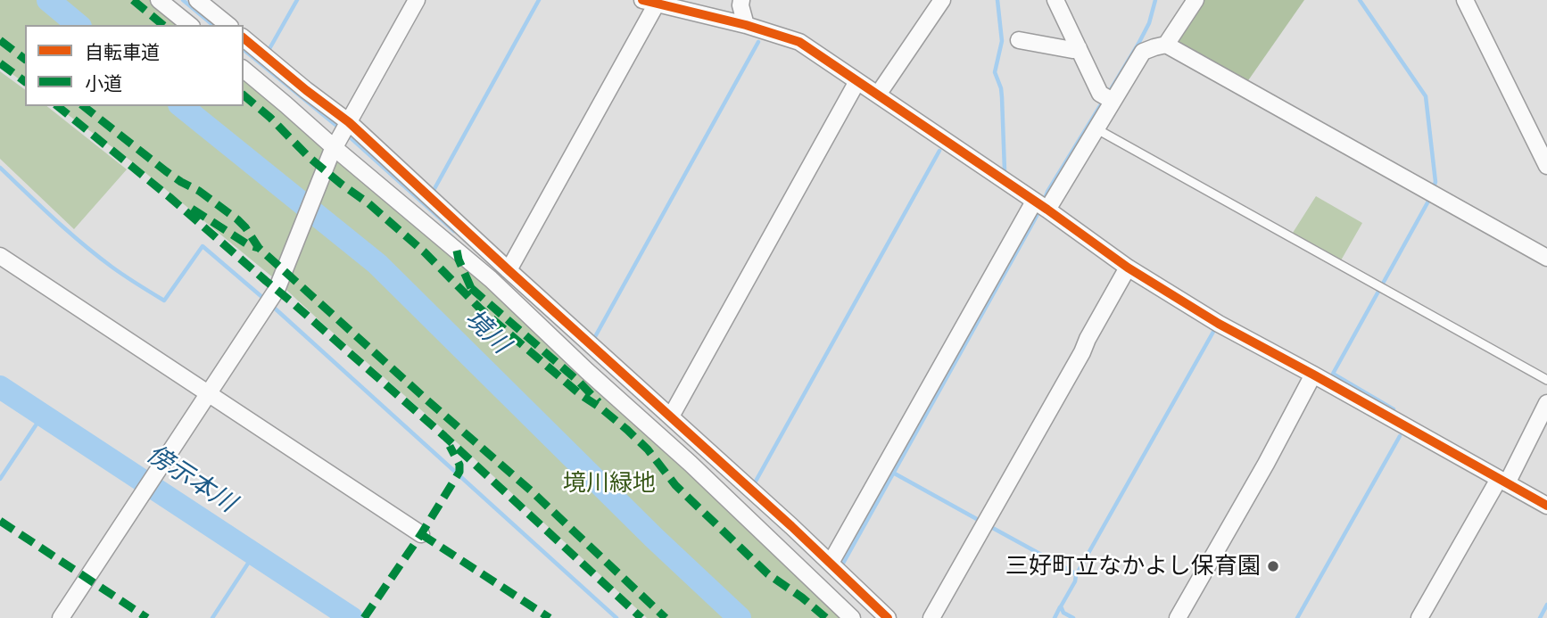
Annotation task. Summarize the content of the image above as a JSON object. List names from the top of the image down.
{
  "water": ["境川", "傍示本川"],
  "parks": ["境川緑地"],
  "places": ["三好町立なかよし保育園"],
  "legend": ["自転車道", "小道"]
}
